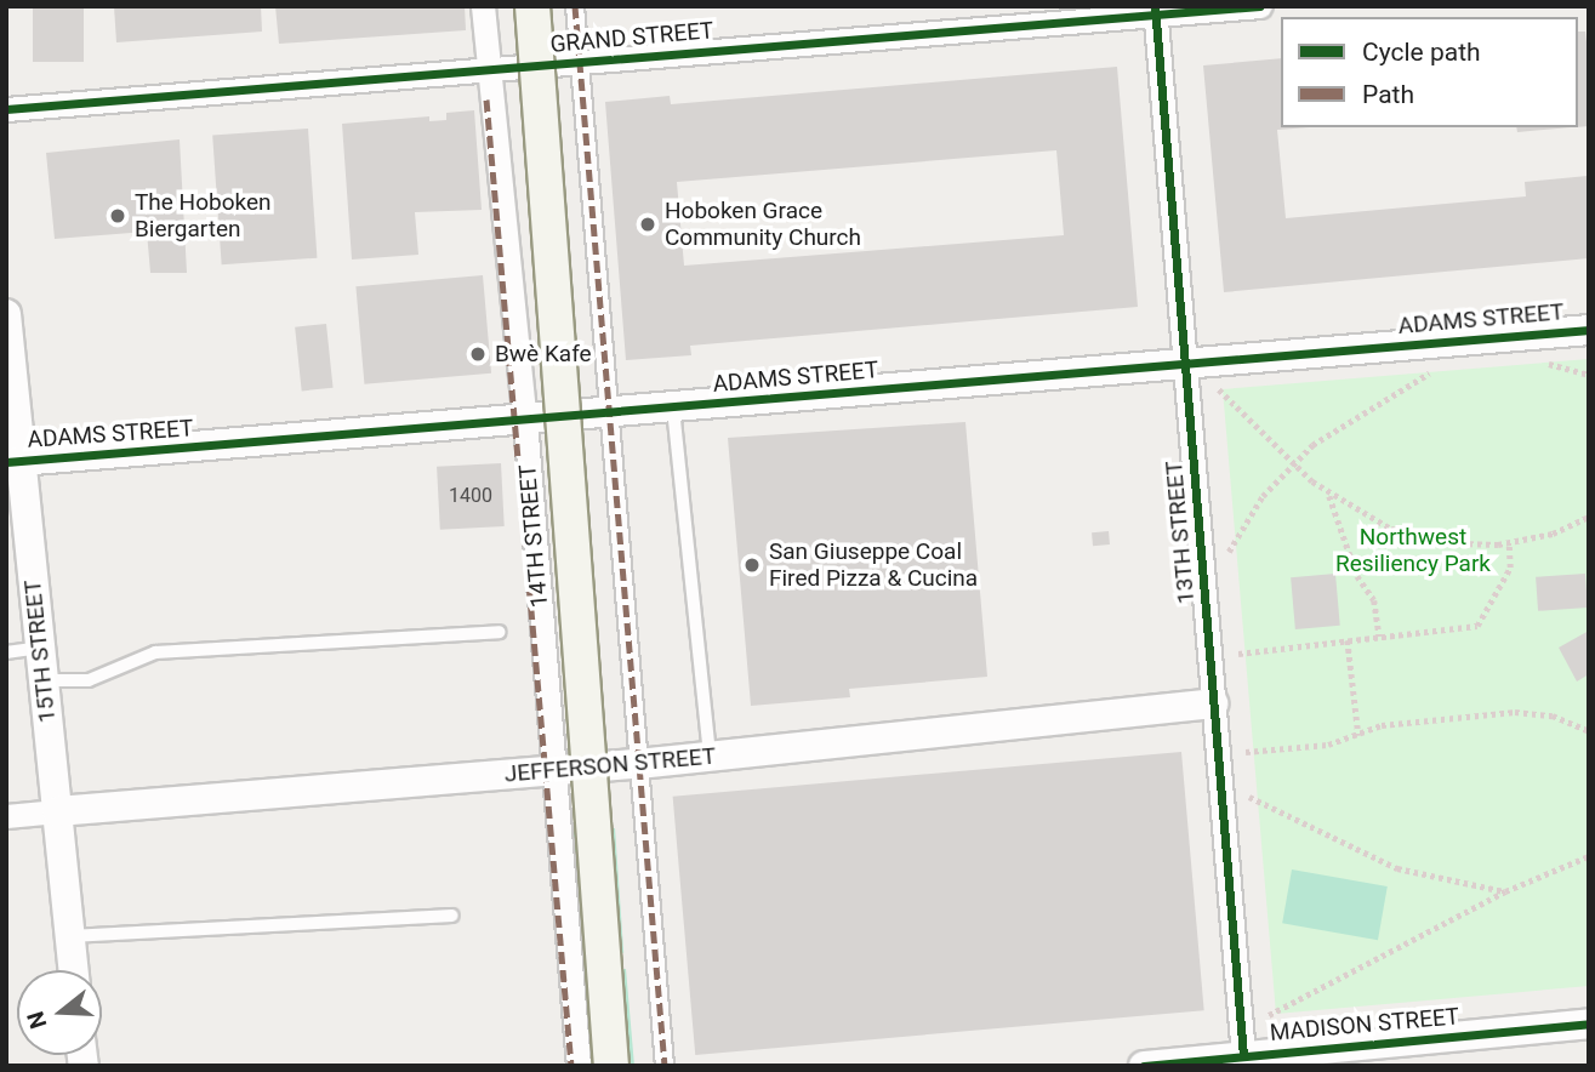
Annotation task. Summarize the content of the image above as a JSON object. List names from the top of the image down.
{
  "streets": {
    "main road": ["14TH STREET"],
    "street": [
      "GRAND STREET",
      "ADAMS STREET",
      "13TH STREET",
      "15TH STREET",
      "JEFFERSON STREET",
      "MADISON STREET"
    ]
  },
  "crossings": [
    ["GRAND STREET", "13TH STREET"],
    ["GRAND STREET", "14TH STREET"],
    ["ADAMS STREET", "13TH STREET"],
    ["ADAMS STREET", "14TH STREET"],
    ["ADAMS STREET", "15TH STREET"],
    ["13TH STREET", "JEFFERSON STREET"],
    ["13TH STREET", "MADISON STREET"],
    ["14TH STREET", "JEFFERSON STREET"],
    ["15TH STREET", "JEFFERSON STREET"]
  ],
  "parks": ["Northwest Resiliency Park"],
  "places": [
    "The Hoboken Biergarten",
    "Hoboken Grace Community Church",
    "Bwè Kafe",
    "San Giuseppe Coal Fired Pizza & Cucina"
  ],
  "house_numbers": ["1400"],
  "legend": ["Cycle path", "Path"],
  "north": "left"
}
